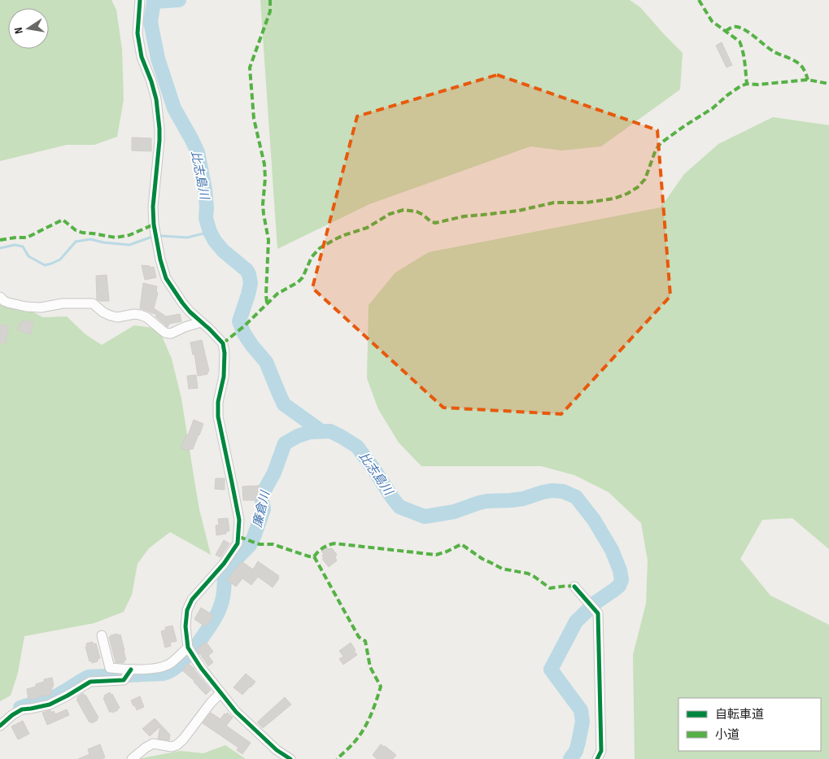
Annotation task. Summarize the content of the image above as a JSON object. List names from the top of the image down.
{
  "water": ["比志島川", "廉倉川"],
  "legend": ["自転車道", "小道"],
  "north": "left"
}
